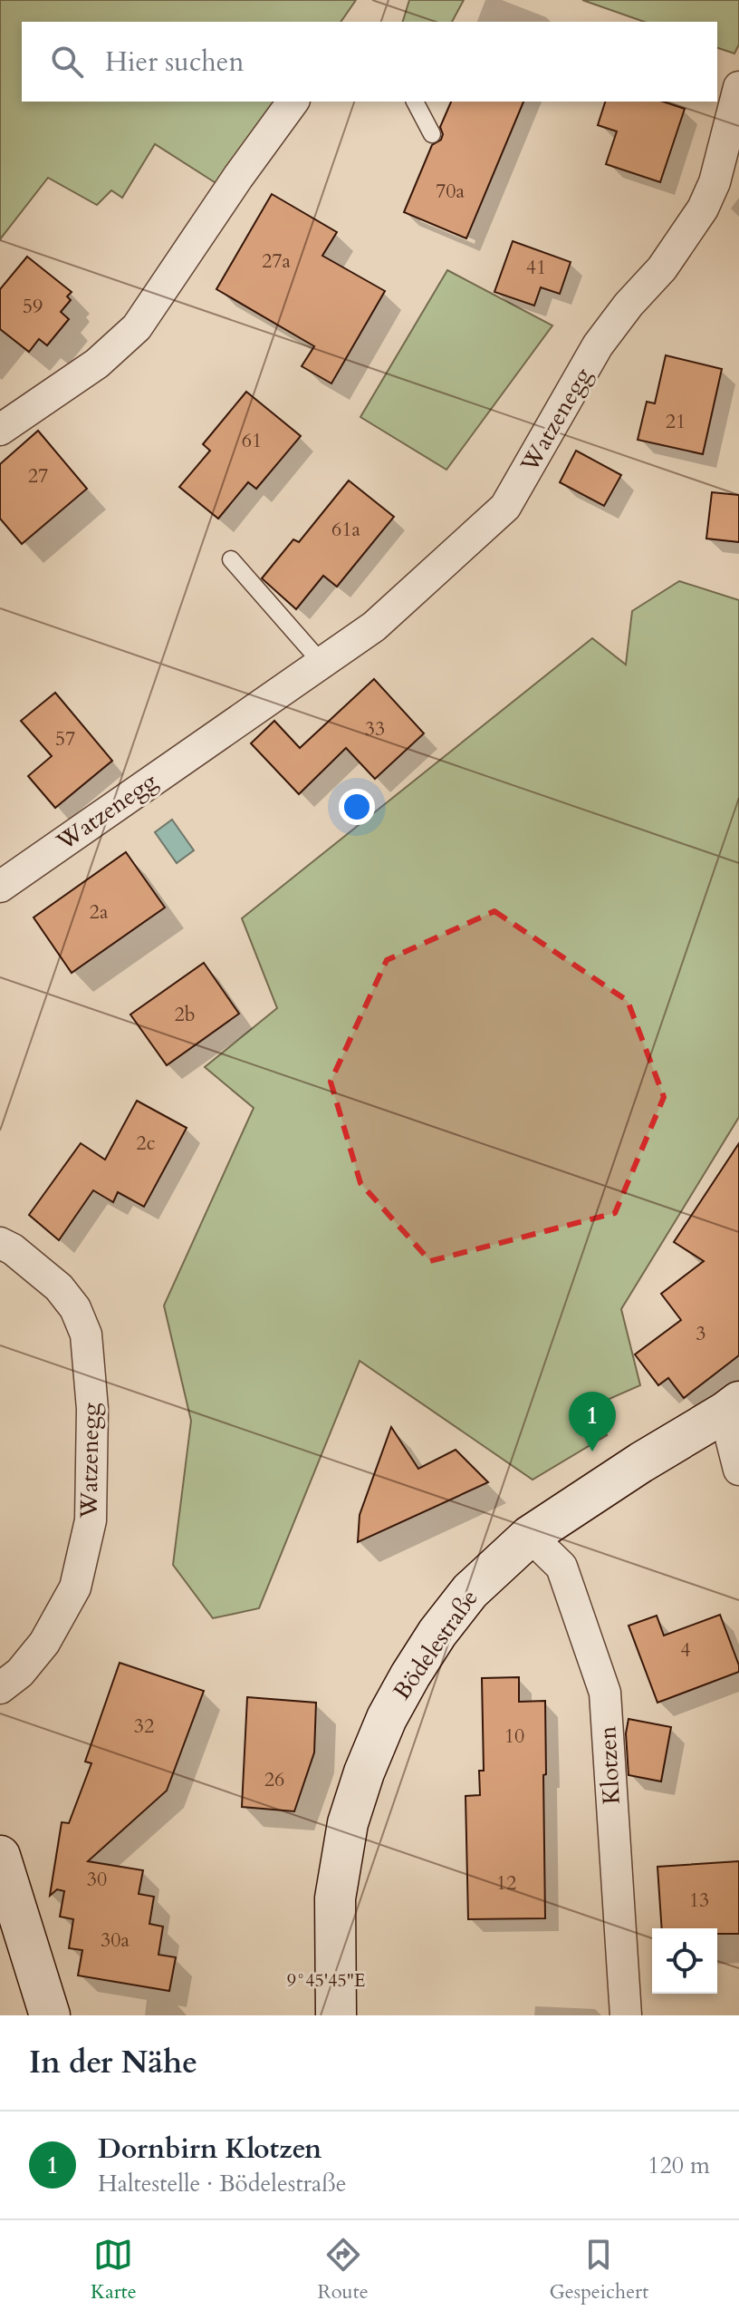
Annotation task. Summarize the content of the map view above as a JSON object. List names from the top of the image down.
{
  "streets": {
    "main road": ["Bödelestraße"],
    "street": ["Watzenegg", "Klotzen"]
  },
  "crossings": [
    ["Bödelestraße", "Klotzen"]
  ],
  "house_numbers": [
    "70a",
    "27a",
    "41",
    "59",
    "21",
    "61",
    "27",
    "61a",
    "33",
    "57",
    "2a",
    "2b",
    "2c",
    "3",
    "4",
    "32",
    "10",
    "26",
    "30",
    "12",
    "13",
    "30a"
  ],
  "page": {
    "search": "Hier suchen",
    "pins": "1",
    "heading": "In der Nähe",
    "list": [
      {
        "mark": "1",
        "name": "Dornbirn Klotzen",
        "note": "Haltestelle · Bödelestraße",
        "value": "120 m"
      }
    ],
    "nav": ["Karte", "Route", "Gespeichert"]
  },
  "coordinates": ["9°45'45\"E"]
}
